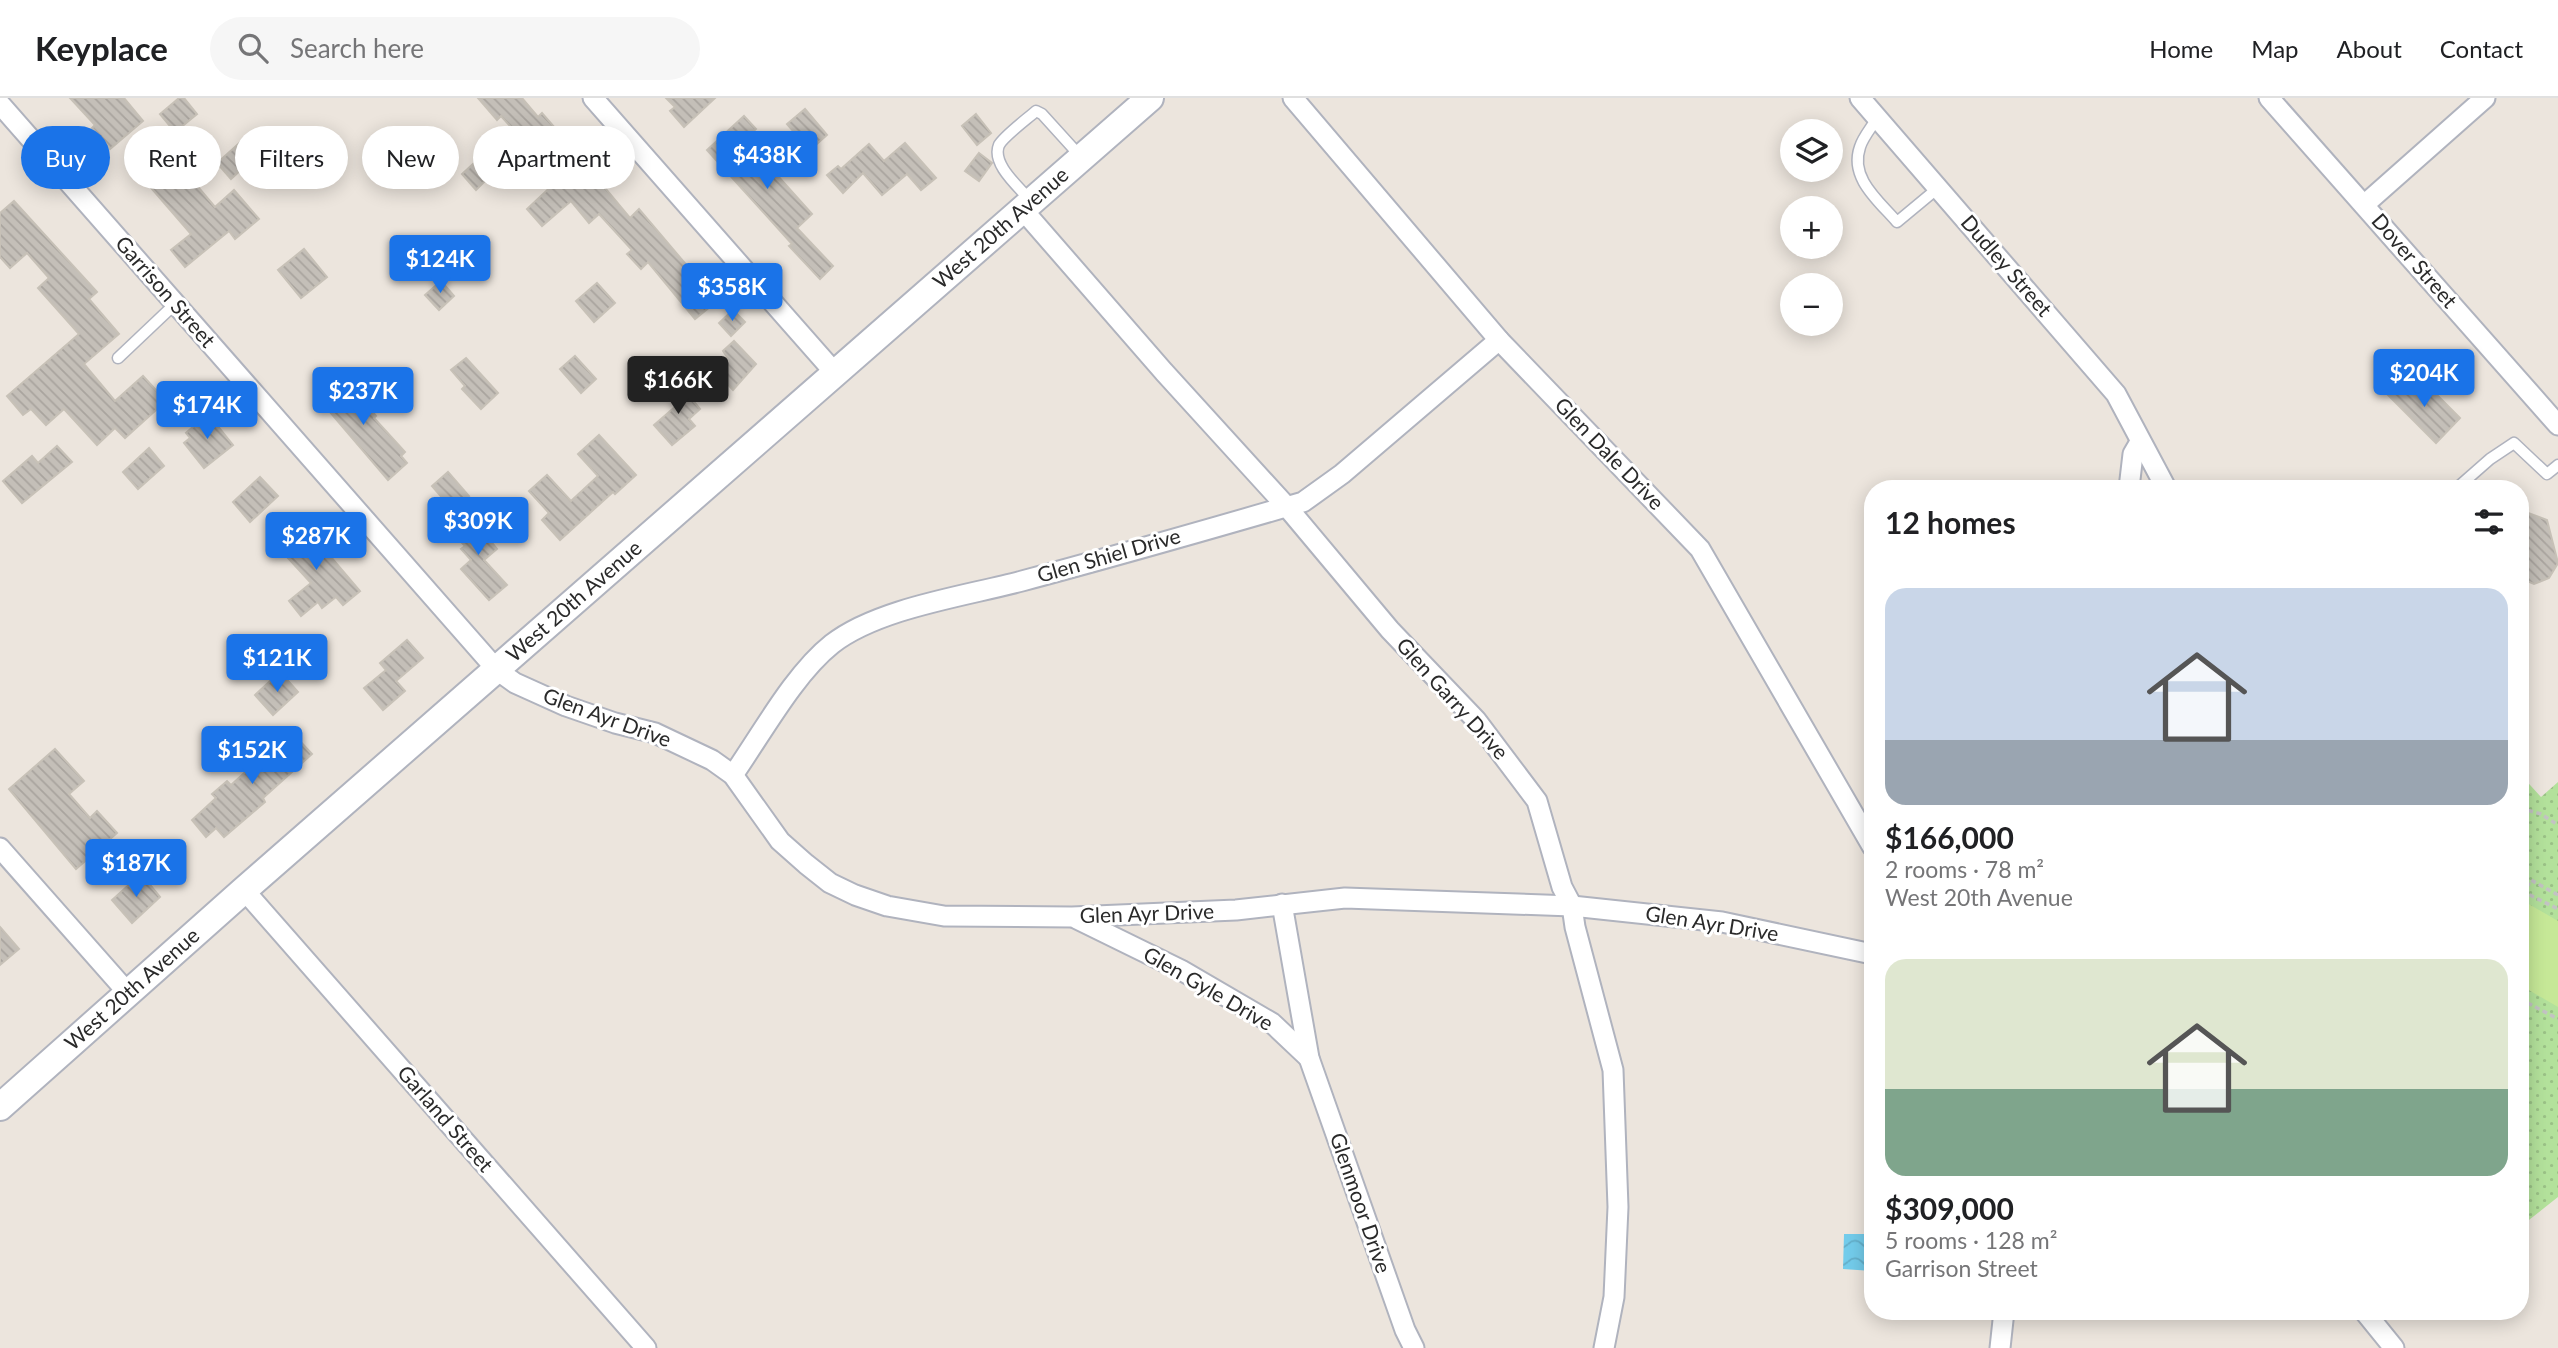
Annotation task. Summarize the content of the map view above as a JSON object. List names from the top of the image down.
{
  "streets": {
    "street": [
      "West 20th Avenue",
      "Dover Street",
      "Dudley Street",
      "Garrison Street",
      "Glen Dale Drive",
      "Glen Shiel Drive",
      "Glen Garry Drive",
      "Glen Ayr Drive",
      "Glen Gyle Drive",
      "Garland Street",
      "Glenmoor Drive"
    ]
  },
  "crossings": [
    ["West 20th Avenue", "Garrison Street"],
    ["West 20th Avenue", "Glen Garry Drive"],
    ["West 20th Avenue", "Glen Ayr Drive"],
    ["West 20th Avenue", "Garland Street"],
    ["Garrison Street", "Glen Ayr Drive"],
    ["Glen Dale Drive", "Glen Shiel Drive"],
    ["Glen Shiel Drive", "Glen Garry Drive"],
    ["Glen Shiel Drive", "Glen Ayr Drive"],
    ["Glen Garry Drive", "Glen Ayr Drive"],
    ["Glen Ayr Drive", "Glen Gyle Drive"],
    ["Glen Gyle Drive", "Glenmoor Drive"]
  ],
  "page": {
    "header": "Keyplace",
    "search": "Search here",
    "nav": [
      "Home",
      "Map",
      "About",
      "Contact"
    ],
    "map_buttons": ["+", "−"],
    "chip": [
      "Buy",
      "Rent",
      "Filters",
      "New",
      "Apartment"
    ],
    "price": [
      "$438K",
      "$124K",
      "$358K",
      "$204K",
      "$166K",
      "$237K",
      "$174K",
      "$309K",
      "$287K",
      "$121K",
      "$152K",
      "$187K"
    ],
    "heading": "12 homes",
    "list": [
      {
        "name": "$166,000",
        "note": "2 rooms · 78 m² · West 20th Avenue"
      },
      {
        "name": "$309,000",
        "note": "5 rooms · 128 m² · Garrison Street"
      }
    ]
  }
}
